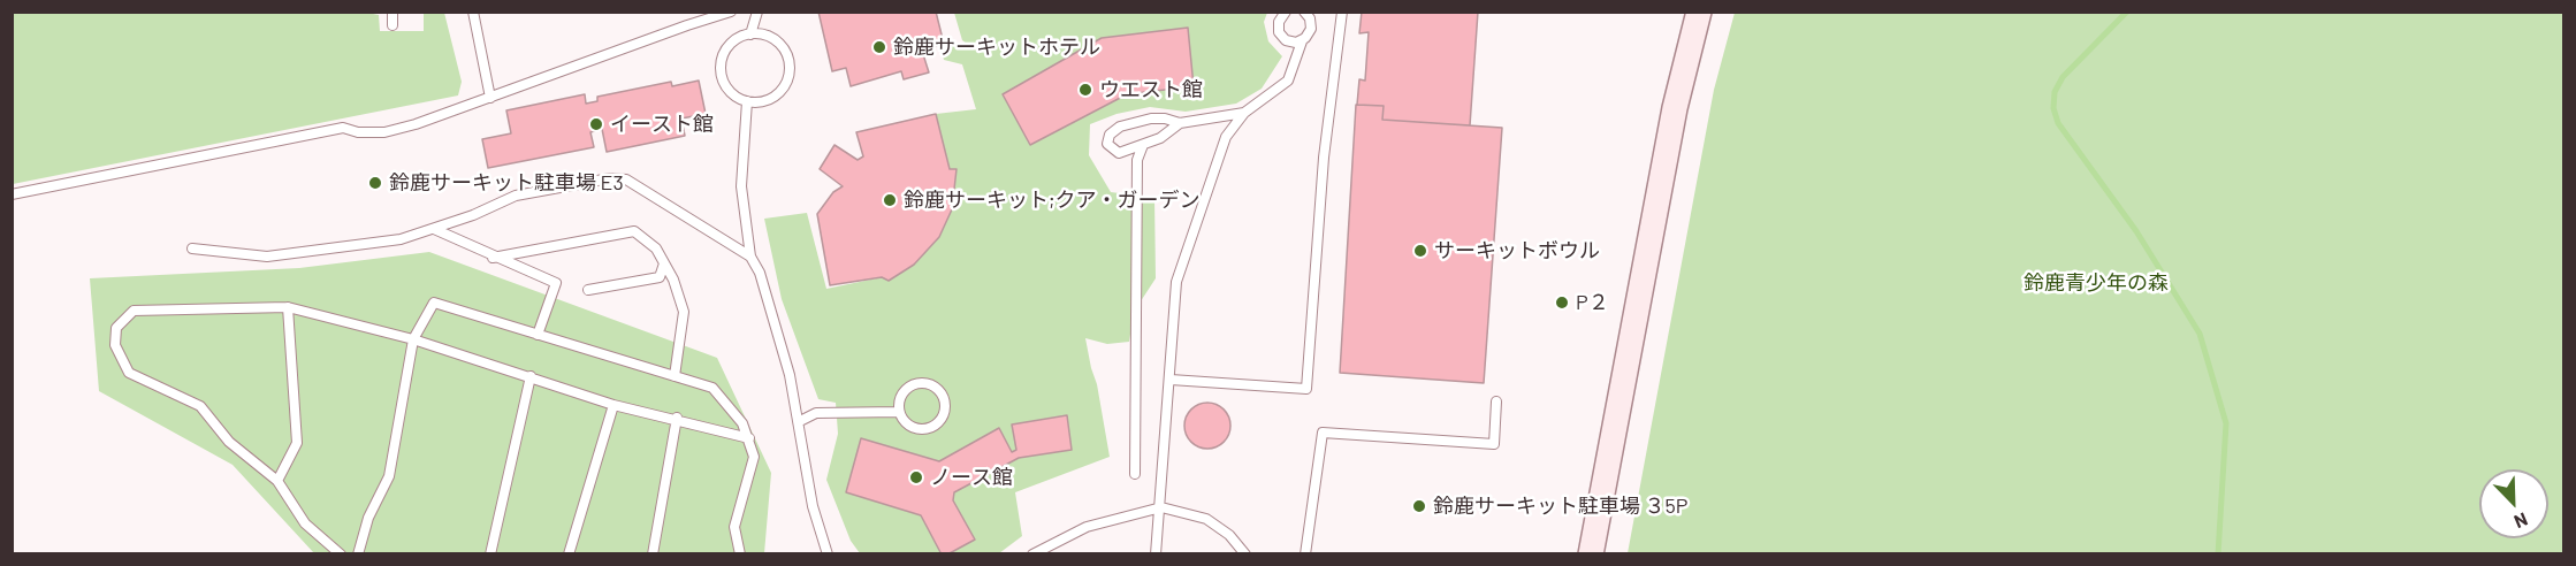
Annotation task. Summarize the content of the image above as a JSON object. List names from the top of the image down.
{
  "parks": ["鈴鹿青少年の森"],
  "places": [
    "鈴鹿サーキットホテル",
    "ウエスト館",
    "イースト館",
    "鈴鹿サーキット駐車場 E3",
    "鈴鹿サーキット;クア・ガーデン",
    "サーキットボウル",
    "P２",
    "ノース館",
    "鈴鹿サーキット駐車場 ３5P"
  ],
  "north": "bottom right"
}
